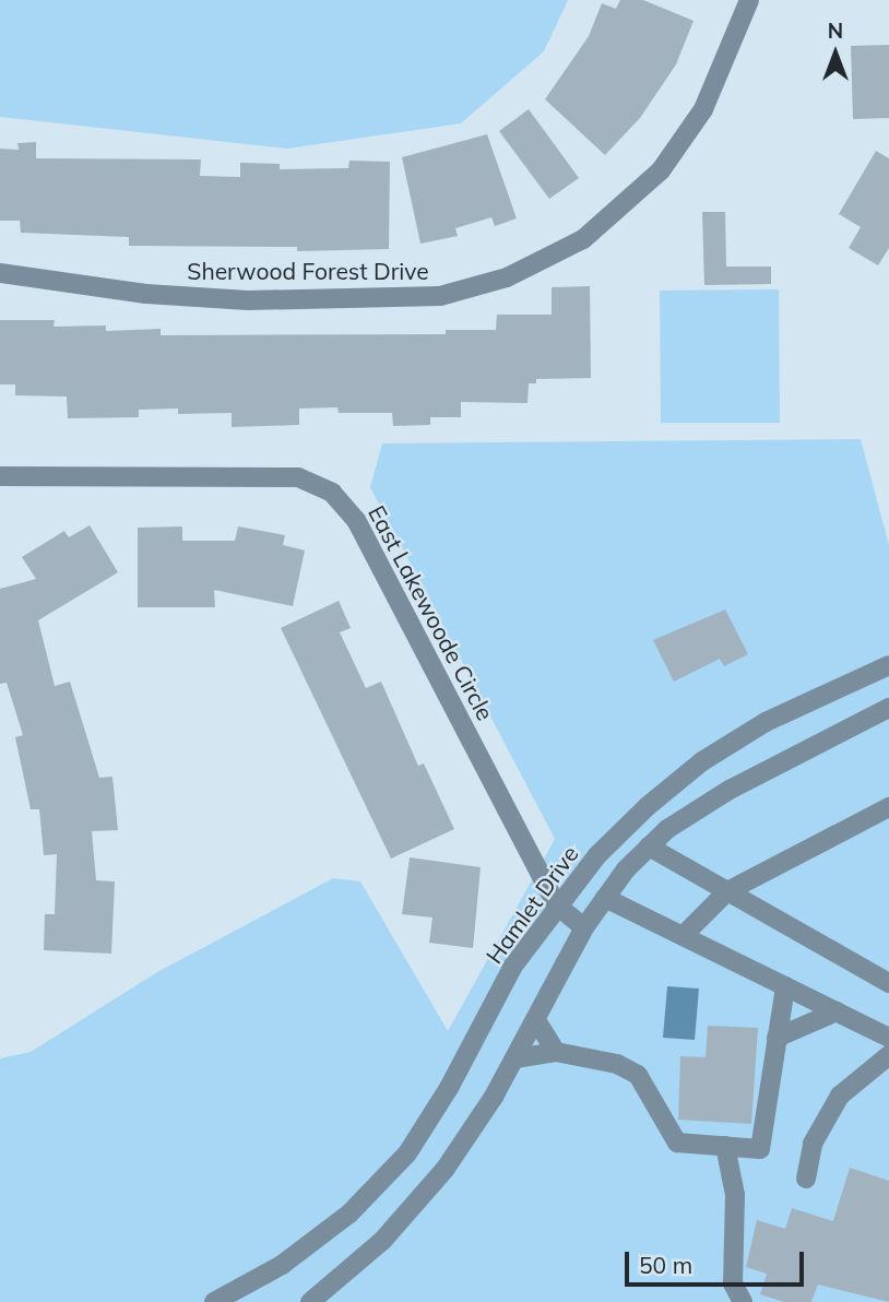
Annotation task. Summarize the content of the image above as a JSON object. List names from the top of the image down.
{
  "streets": {
    "street": ["Sherwood Forest Drive", "East Lakewoode Circle", "Hamlet Drive"]
  },
  "crossings": [
    ["East Lakewoode Circle", "Hamlet Drive"]
  ],
  "scale_bar": "50 m",
  "north": "top"
}
